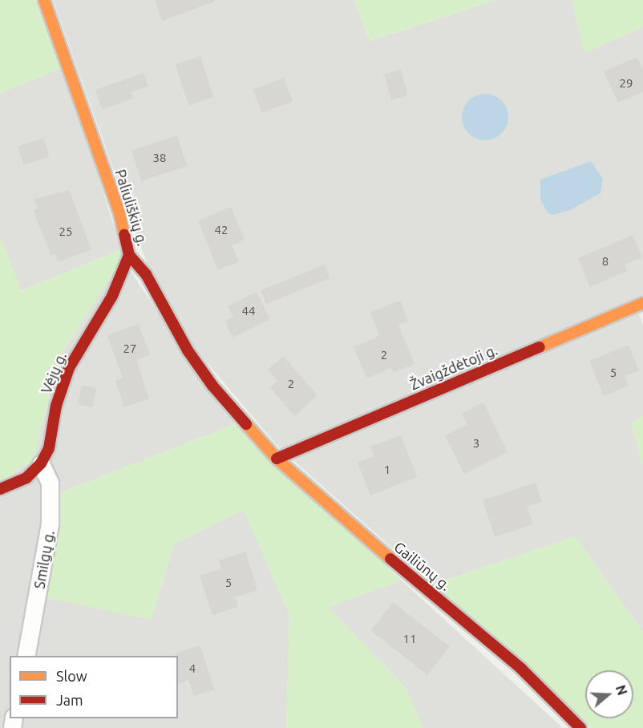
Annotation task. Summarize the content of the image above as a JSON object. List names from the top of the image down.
{
  "streets": {
    "street": [
      "Paliuliškių g.",
      "Žvaigždėtoji g.",
      "Vėjų g.",
      "Smilgų g.",
      "Gailiūnų g."
    ]
  },
  "crossings": [
    ["Paliuliškių g.", "Vėjų g."],
    ["Paliuliškių g.", "Gailiūnų g."],
    ["Žvaigždėtoji g.", "Gailiūnų g."],
    ["Vėjų g.", "Smilgų g."]
  ],
  "house_numbers": [
    "29",
    "38",
    "42",
    "25",
    "8",
    "44",
    "27",
    "2",
    "5",
    "2",
    "3",
    "1",
    "5",
    "11",
    "4"
  ],
  "legend": ["Slow", "Jam"],
  "north": "right"
}
